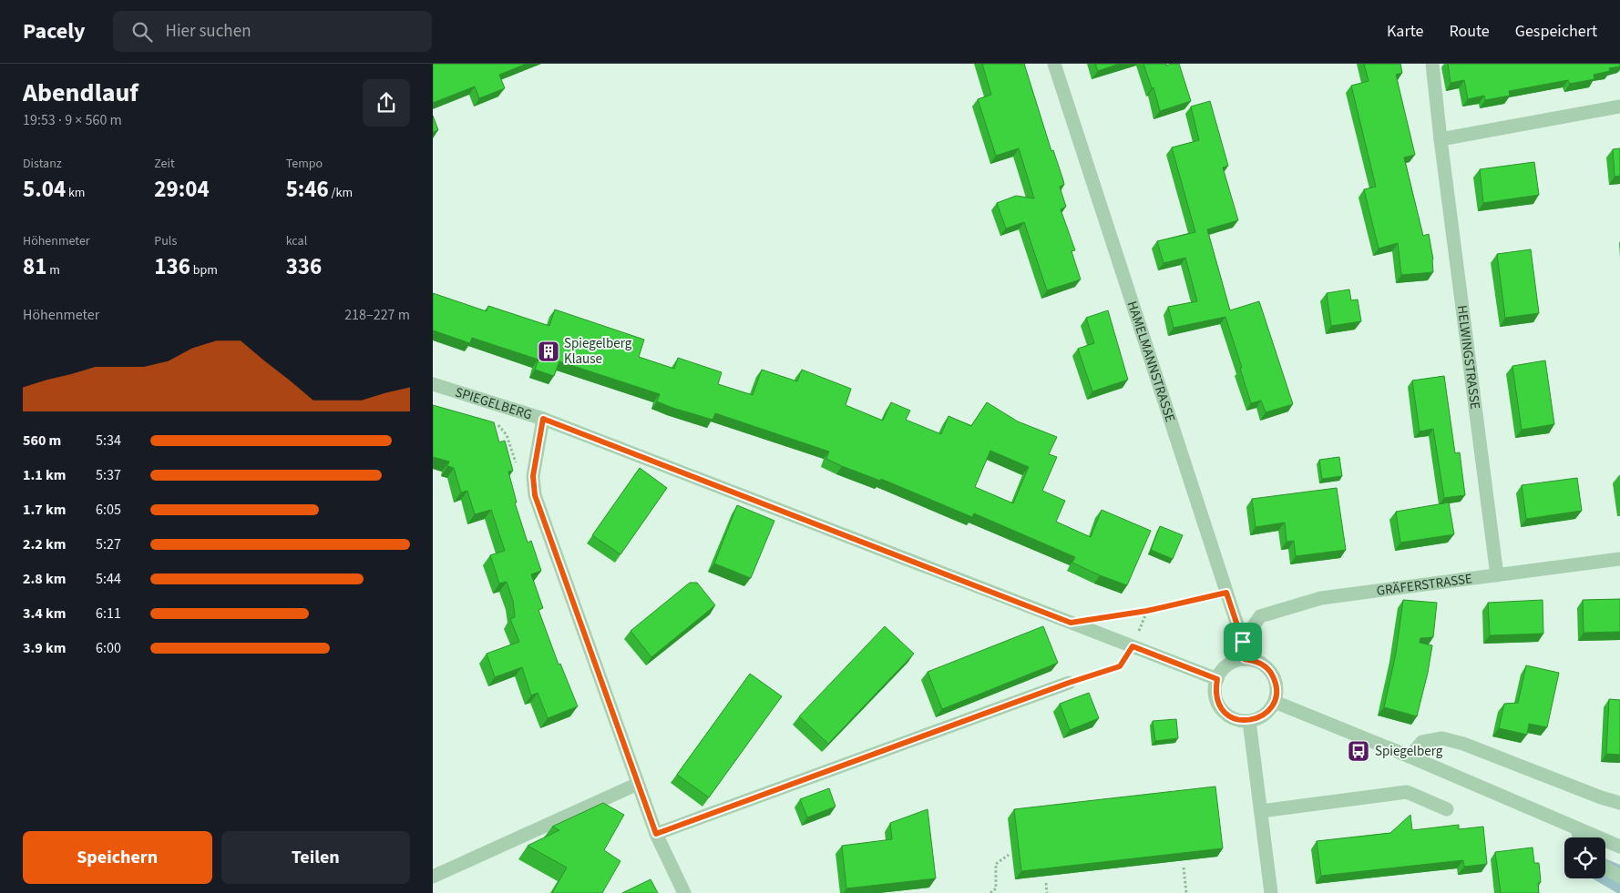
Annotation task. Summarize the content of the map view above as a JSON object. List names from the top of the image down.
{
  "streets": {
    "street": [
      "HELWINGSTRASSE",
      "HAMELMANNSTRASSE",
      "SPIEGELBERG",
      "GRÄFERSTRASSE"
    ]
  },
  "crossings": [
    ["HELWINGSTRASSE", "GRÄFERSTRASSE"],
    ["HAMELMANNSTRASSE", "SPIEGELBERG"],
    ["HAMELMANNSTRASSE", "GRÄFERSTRASSE"]
  ],
  "places": {
    "building": ["Spiegelberg Klause"],
    "bus stop": ["Spiegelberg"]
  },
  "page": {
    "header": "Pacely",
    "search": "Hier suchen",
    "nav": ["Karte", "Route", "Gespeichert"],
    "heading": ["Abendlauf", "19:53 · 9 × 560 m"],
    "stats": [
      ["Distanz", "5.04 km"],
      ["Zeit", "29:04"],
      ["Tempo", "5:46 /km"],
      ["Höhenmeter", "81 m"],
      ["Puls", "136 bpm"],
      ["kcal", "336"]
    ],
    "chart": ["Höhenmeter", "218–227 m"],
    "list": [
      {
        "name": "560 m",
        "note": "5:34"
      },
      {
        "name": "1.1 km",
        "note": "5:37"
      },
      {
        "name": "1.7 km",
        "note": "6:05"
      },
      {
        "name": "2.2 km",
        "note": "5:27"
      },
      {
        "name": "2.8 km",
        "note": "5:44"
      },
      {
        "name": "3.4 km",
        "note": "6:11"
      },
      {
        "name": "3.9 km",
        "note": "6:00"
      }
    ],
    "buttons": ["Speichern", "Teilen"]
  }
}
